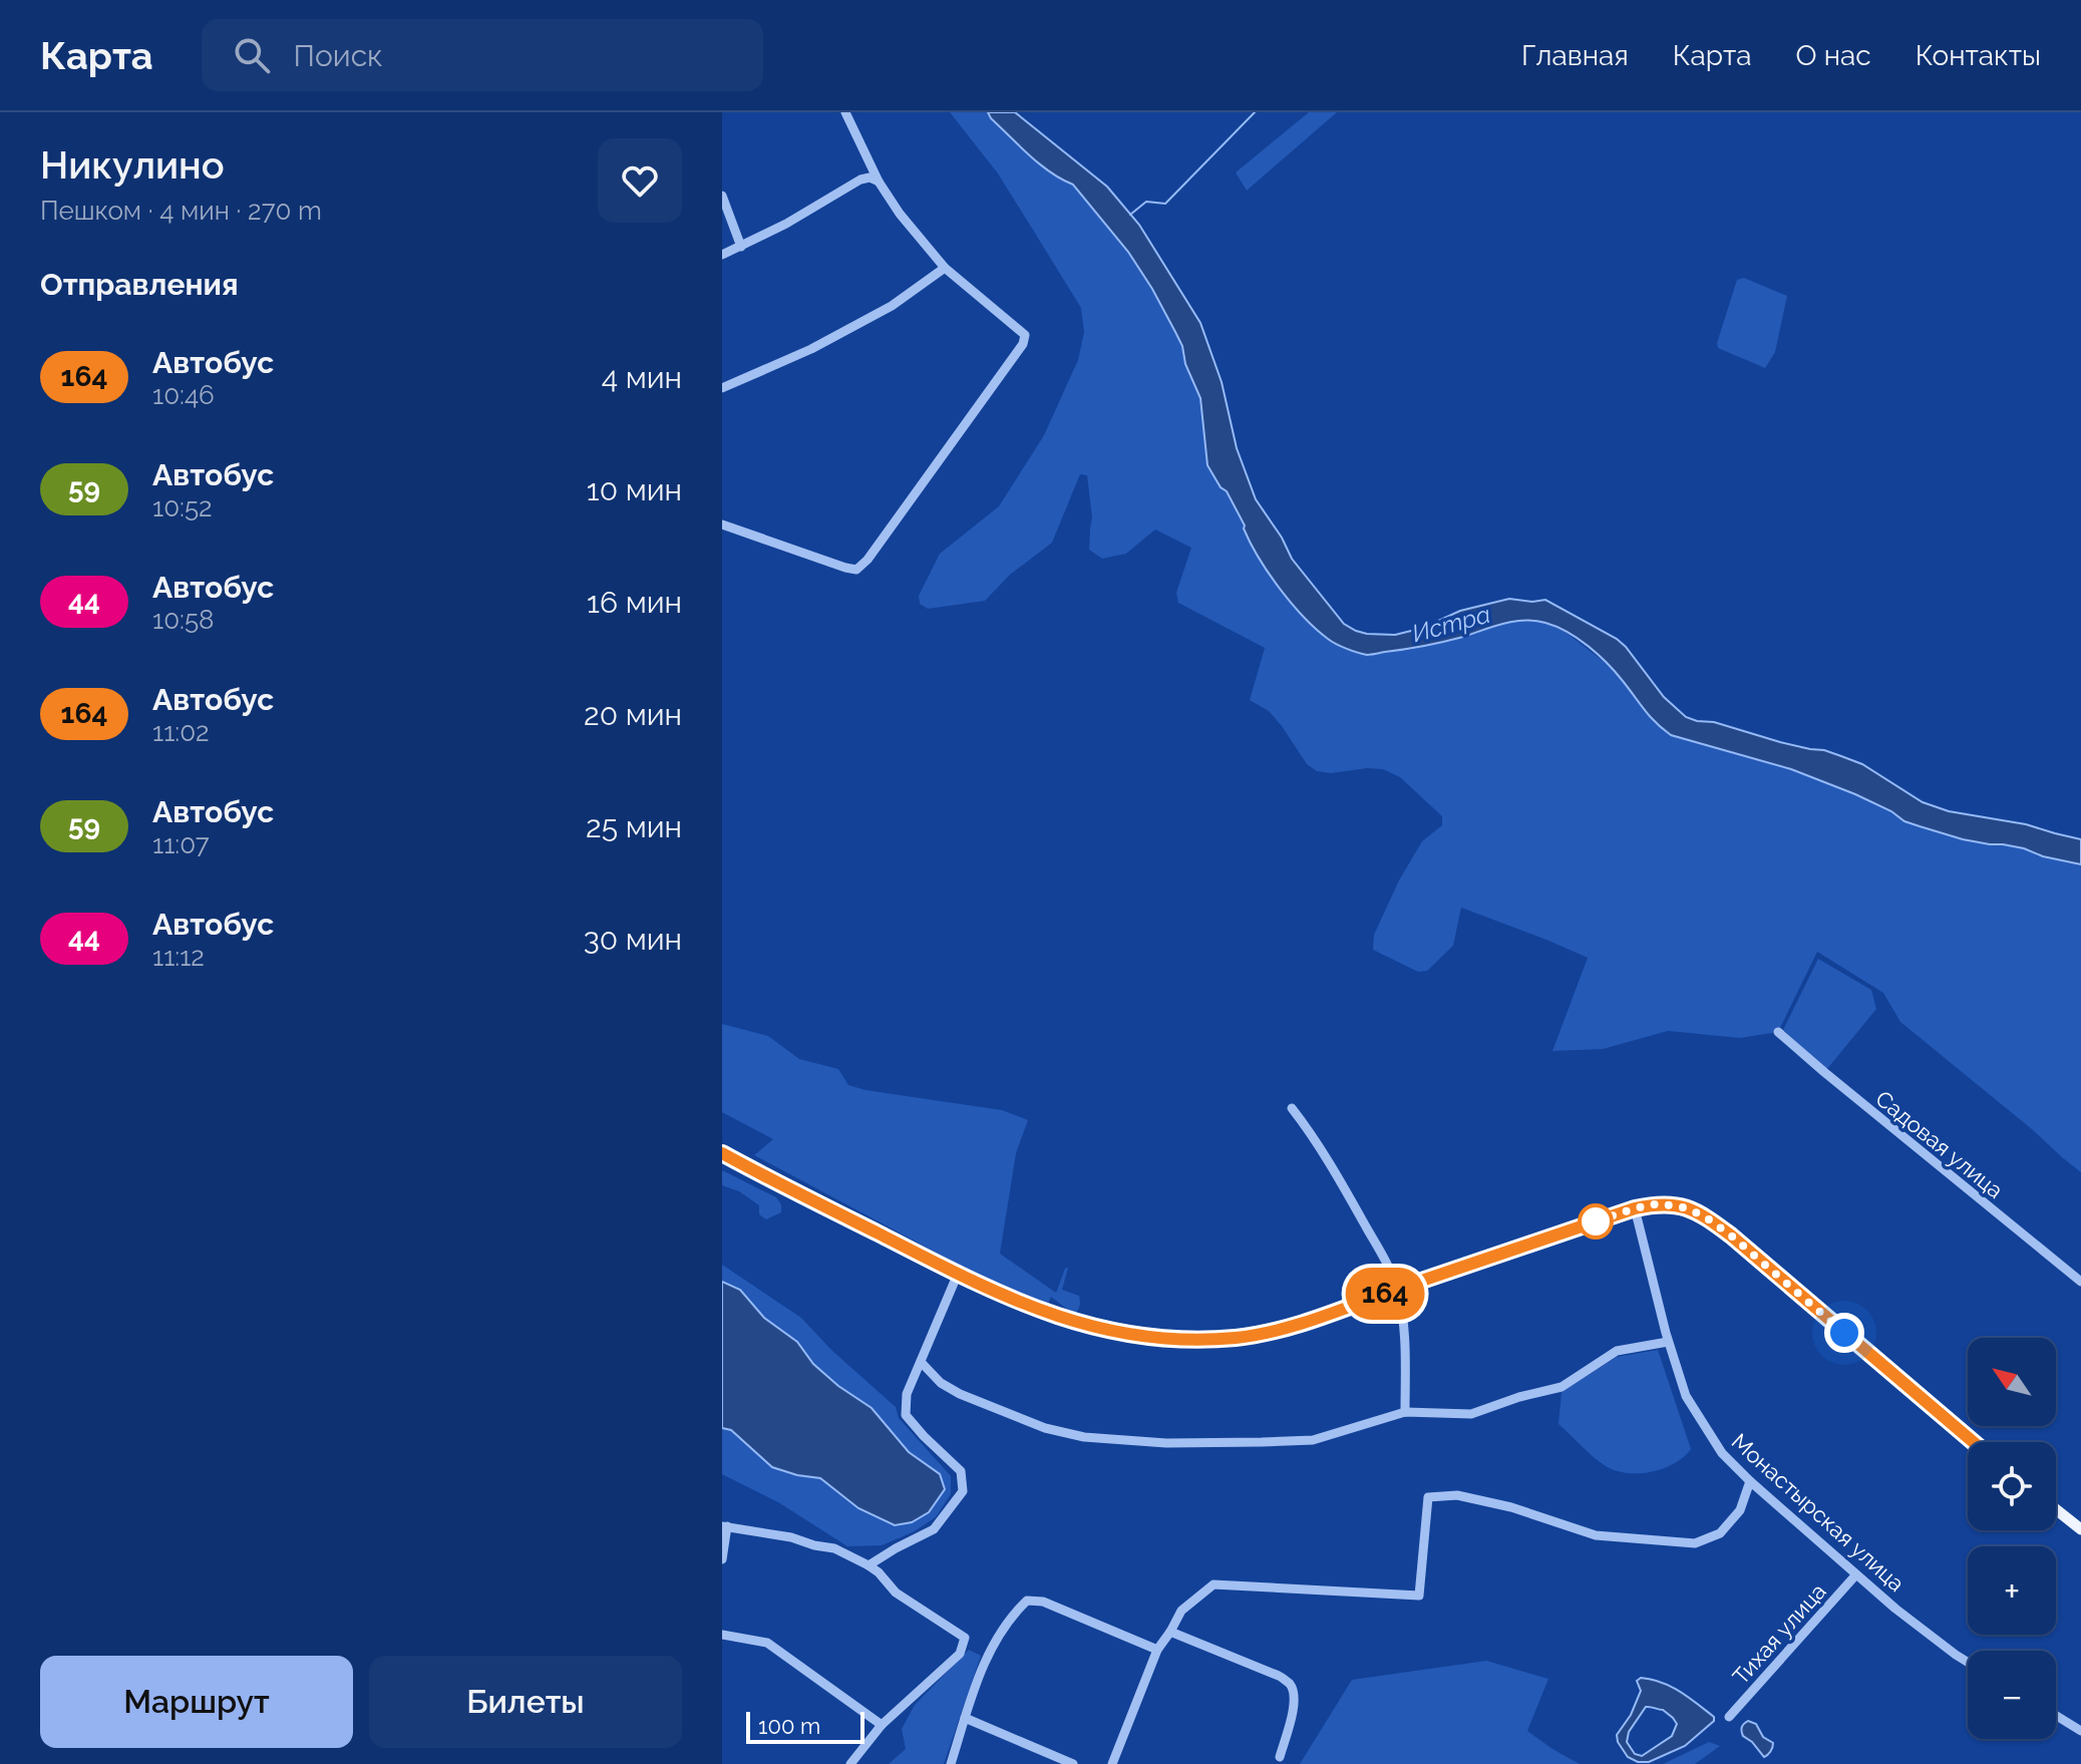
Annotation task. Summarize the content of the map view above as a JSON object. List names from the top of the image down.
{
  "streets": {
    "street": ["Садовая улица", "Монастырская улица", "Тихая улица"]
  },
  "crossings": [
    ["Монастырская улица", "Тихая улица"]
  ],
  "water": ["Истра"],
  "lines": ["bus line 164"],
  "scale_bar": "100 m",
  "north": "top left",
  "page": {
    "header": "Карта",
    "search": "Поиск",
    "nav": [
      "Главная",
      "Карта",
      "О нас",
      "Контакты"
    ],
    "heading": [
      ["Никулино", "Пешком · 4 мин · 270 m"],
      "Отправления"
    ],
    "on_map": "164",
    "list": [
      {
        "mark": "164",
        "name": "Автобус",
        "note": "10:46",
        "value": "4 мин"
      },
      {
        "mark": "59",
        "name": "Автобус",
        "note": "10:52",
        "value": "10 мин"
      },
      {
        "mark": "44",
        "name": "Автобус",
        "note": "10:58",
        "value": "16 мин"
      },
      {
        "mark": "164",
        "name": "Автобус",
        "note": "11:02",
        "value": "20 мин"
      },
      {
        "mark": "59",
        "name": "Автобус",
        "note": "11:07",
        "value": "25 мин"
      },
      {
        "mark": "44",
        "name": "Автобус",
        "note": "11:12",
        "value": "30 мин"
      }
    ],
    "map_buttons": ["+", "−"],
    "buttons": ["Маршрут", "Билеты"],
    "scale": "100 m"
  }
}
